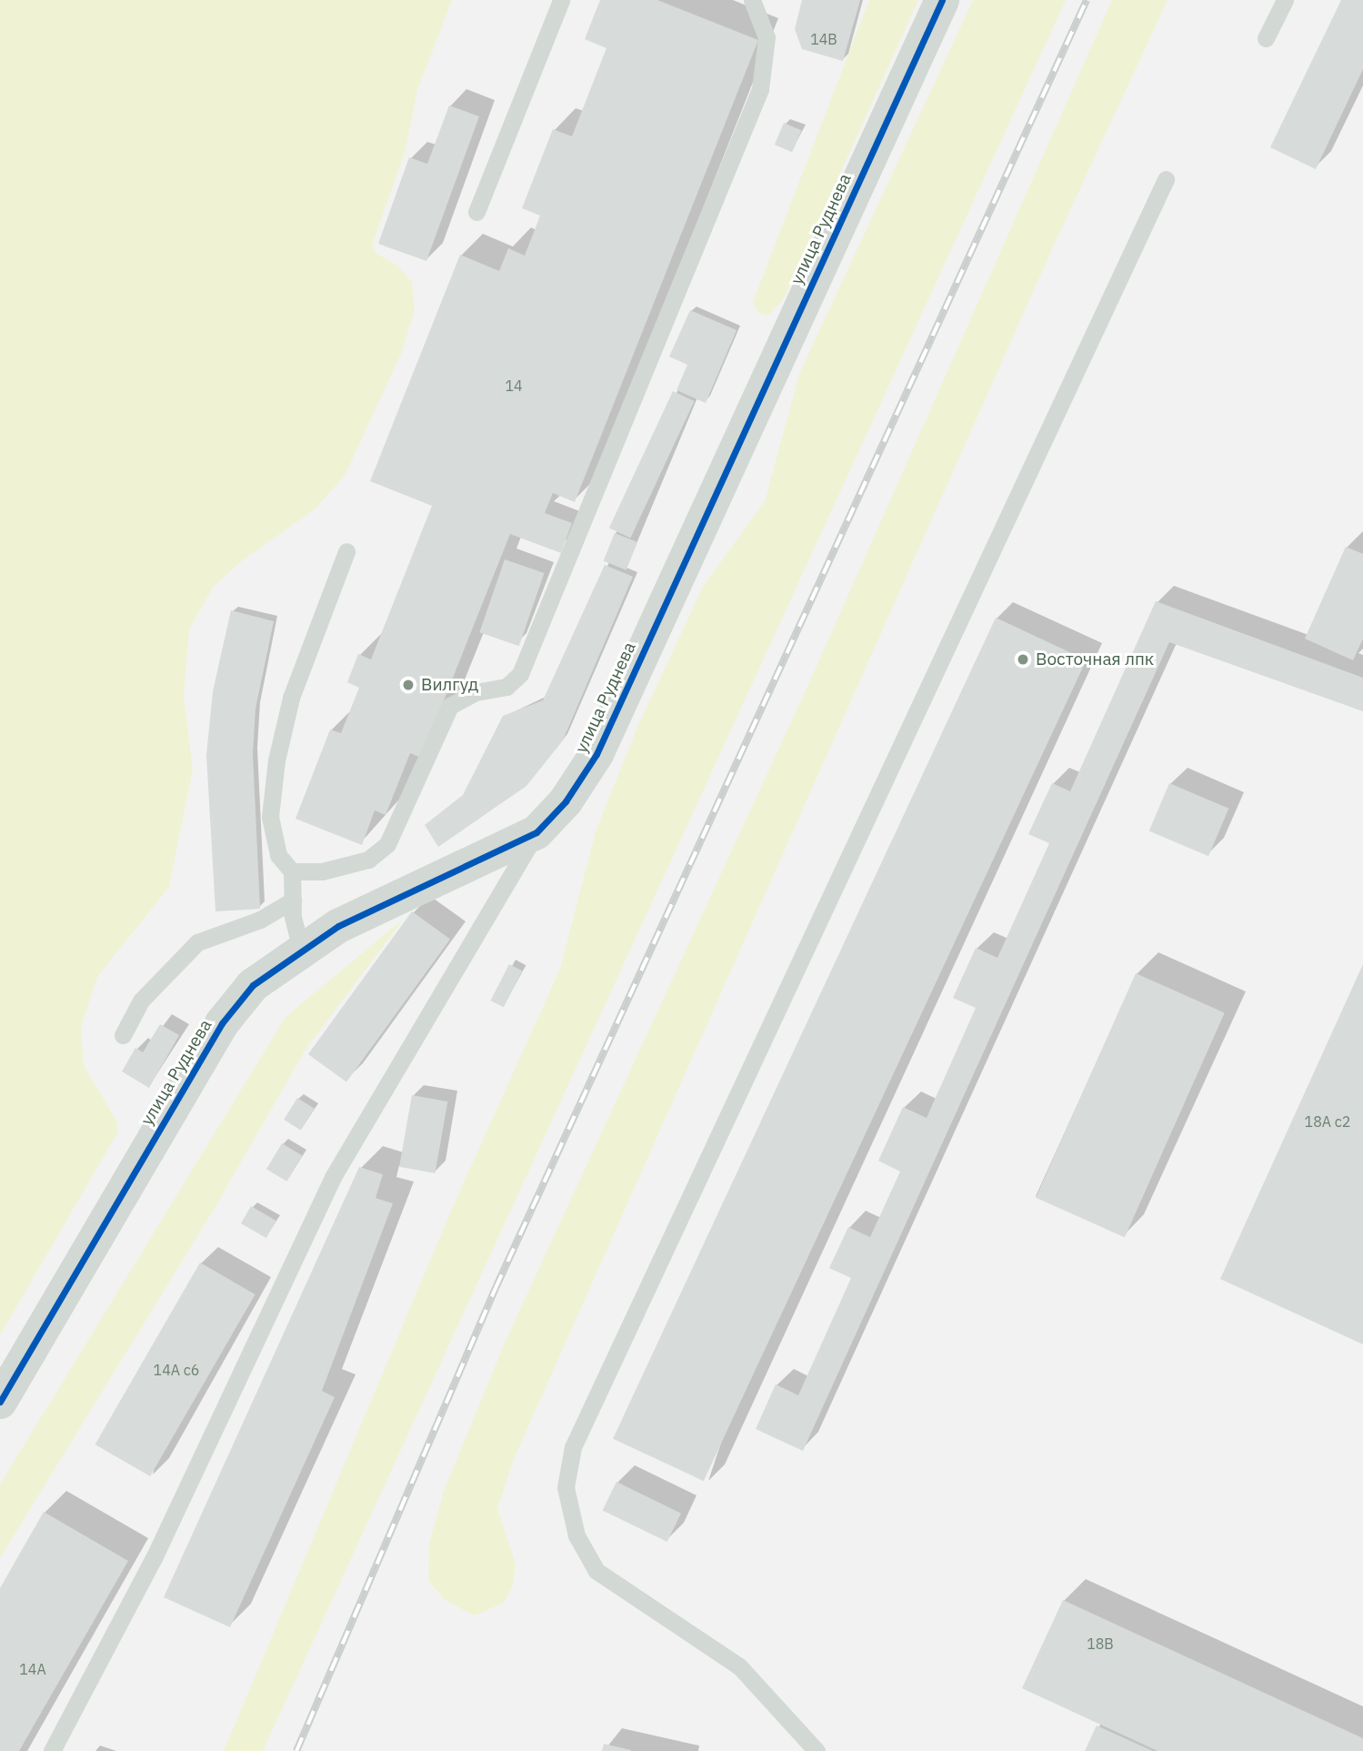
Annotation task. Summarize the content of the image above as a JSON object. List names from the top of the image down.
{
  "streets": {
    "street": ["улица Руднева"]
  },
  "places": ["Восточная лпк", "Вилгуд"],
  "house_numbers": [
    "14В",
    "14",
    "18А с2",
    "14А с6",
    "18В",
    "14А"
  ]
}
